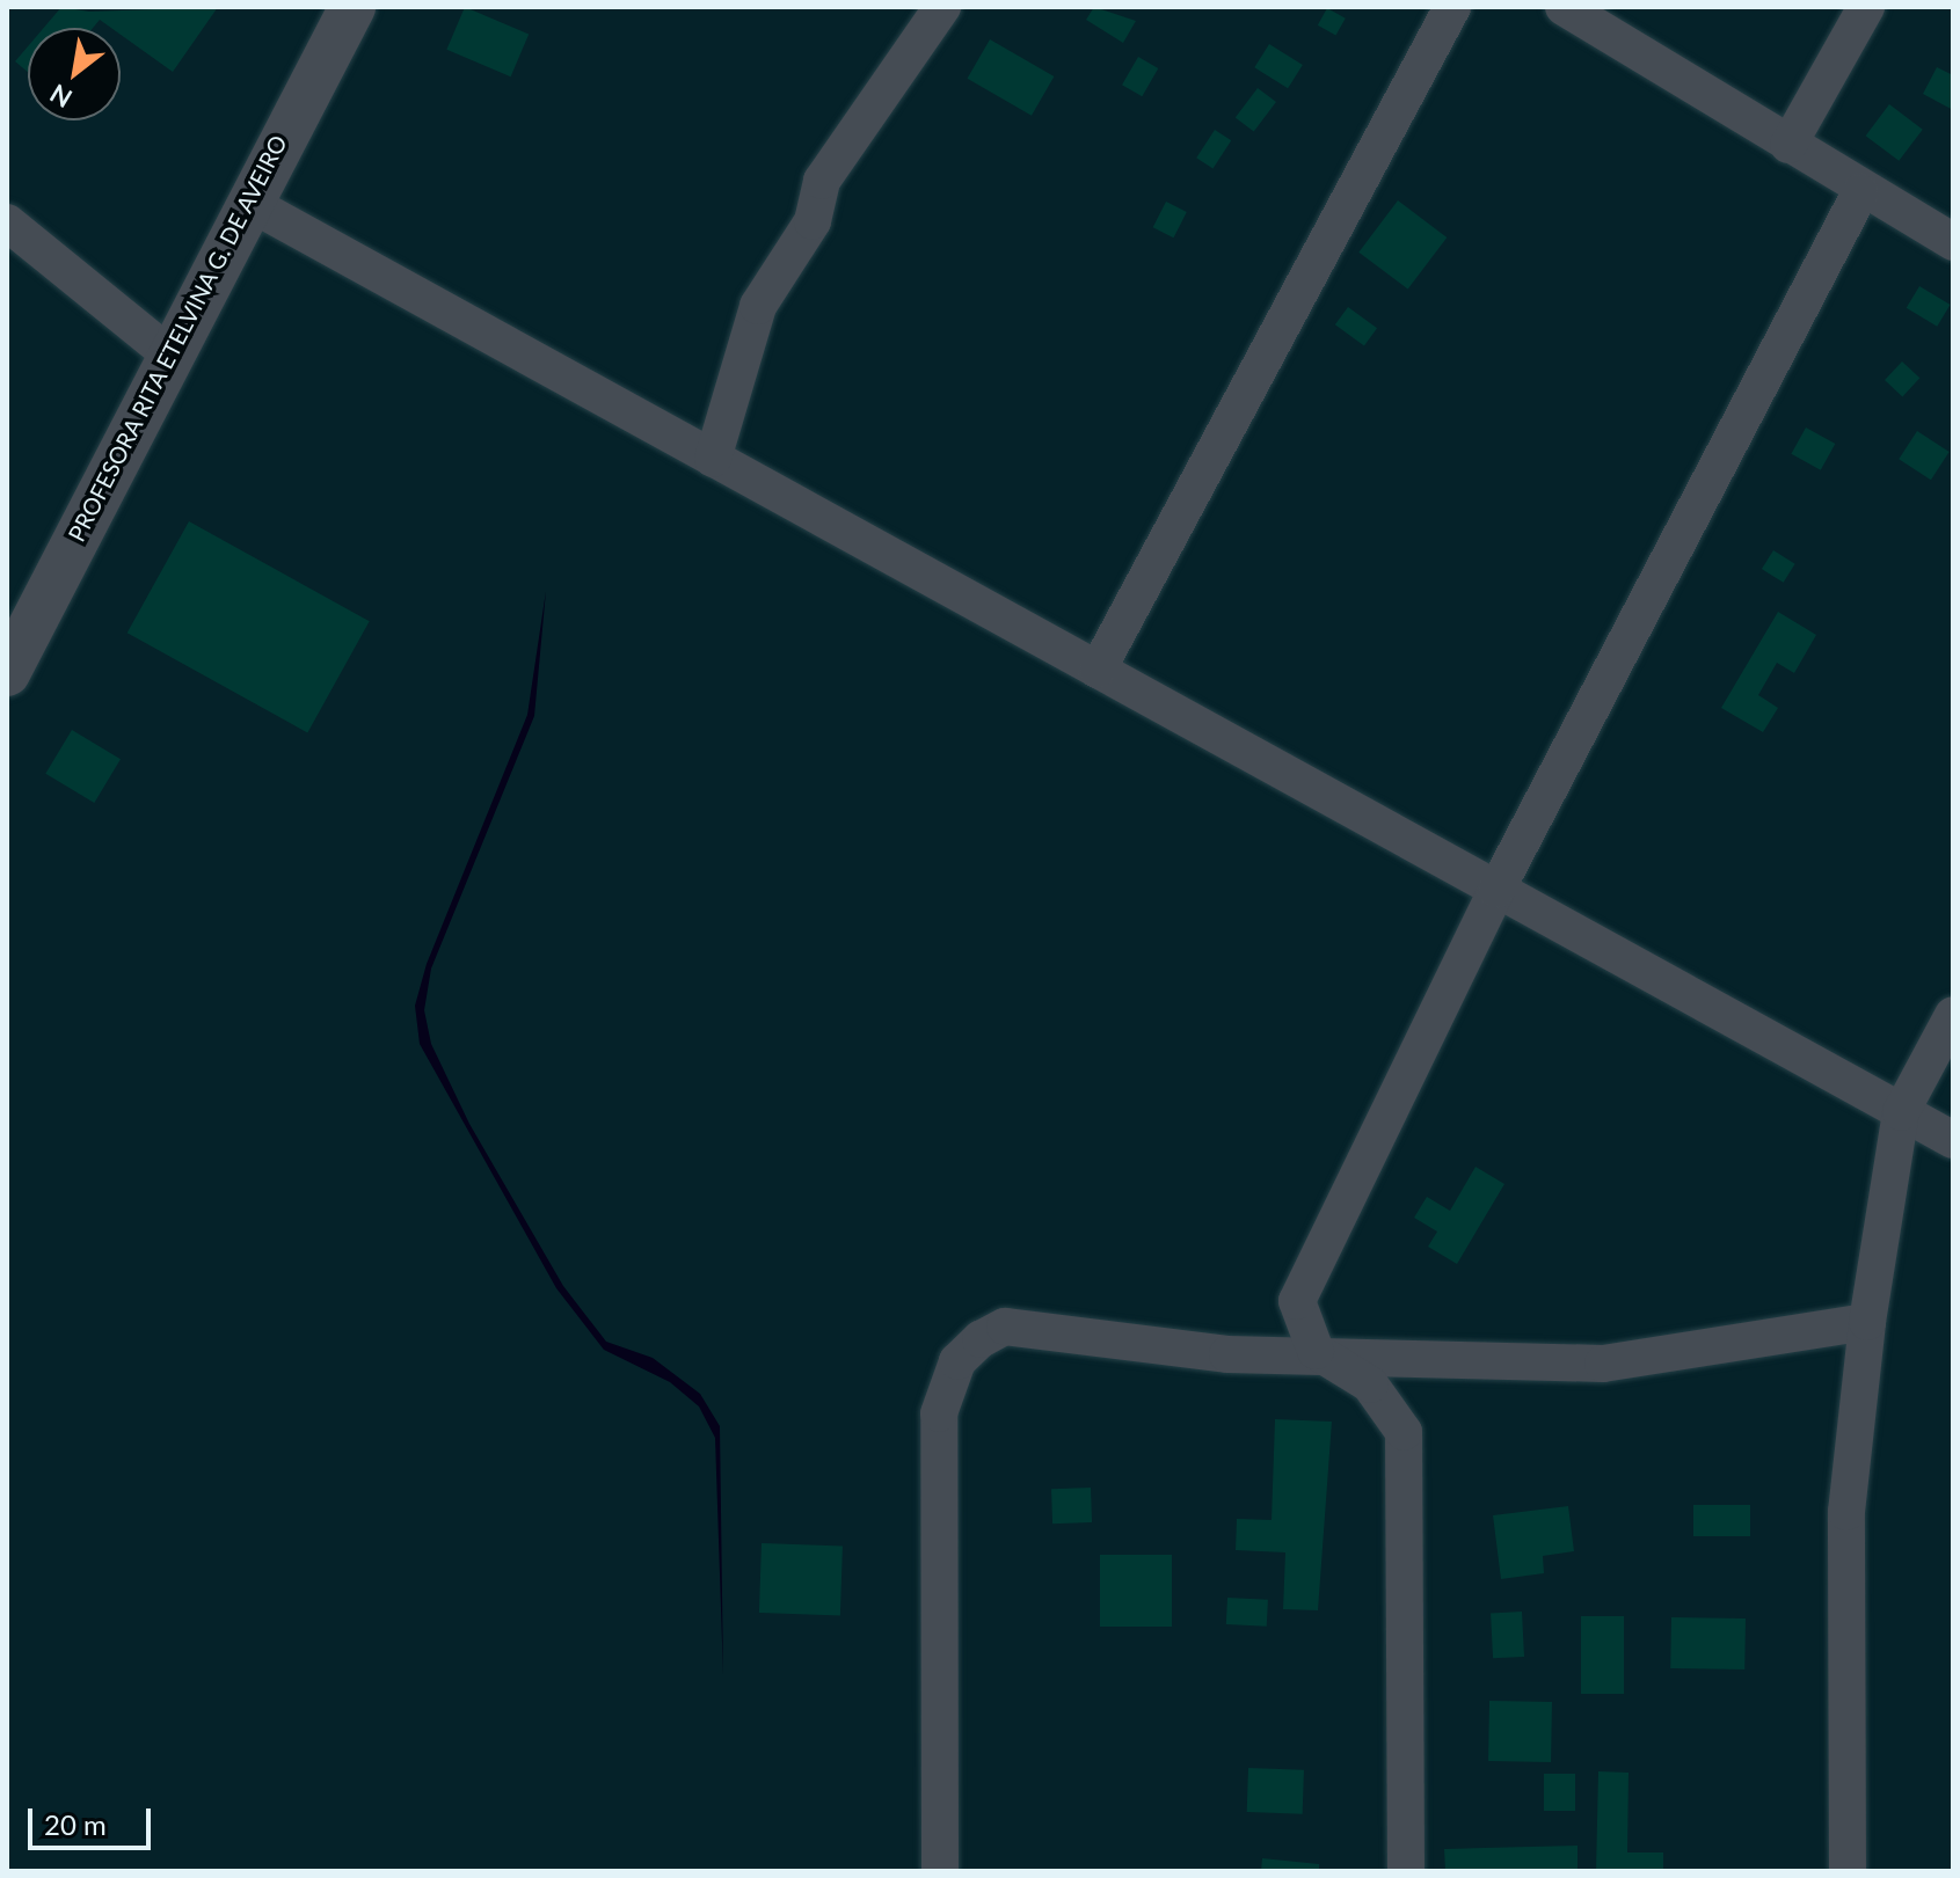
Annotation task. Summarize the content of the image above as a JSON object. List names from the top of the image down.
{
  "streets": {
    "street": ["PROFESORA RITA ETELVINA G. DE AVEIRO"]
  },
  "scale_bar": "20 m",
  "north": "bottom left"
}
